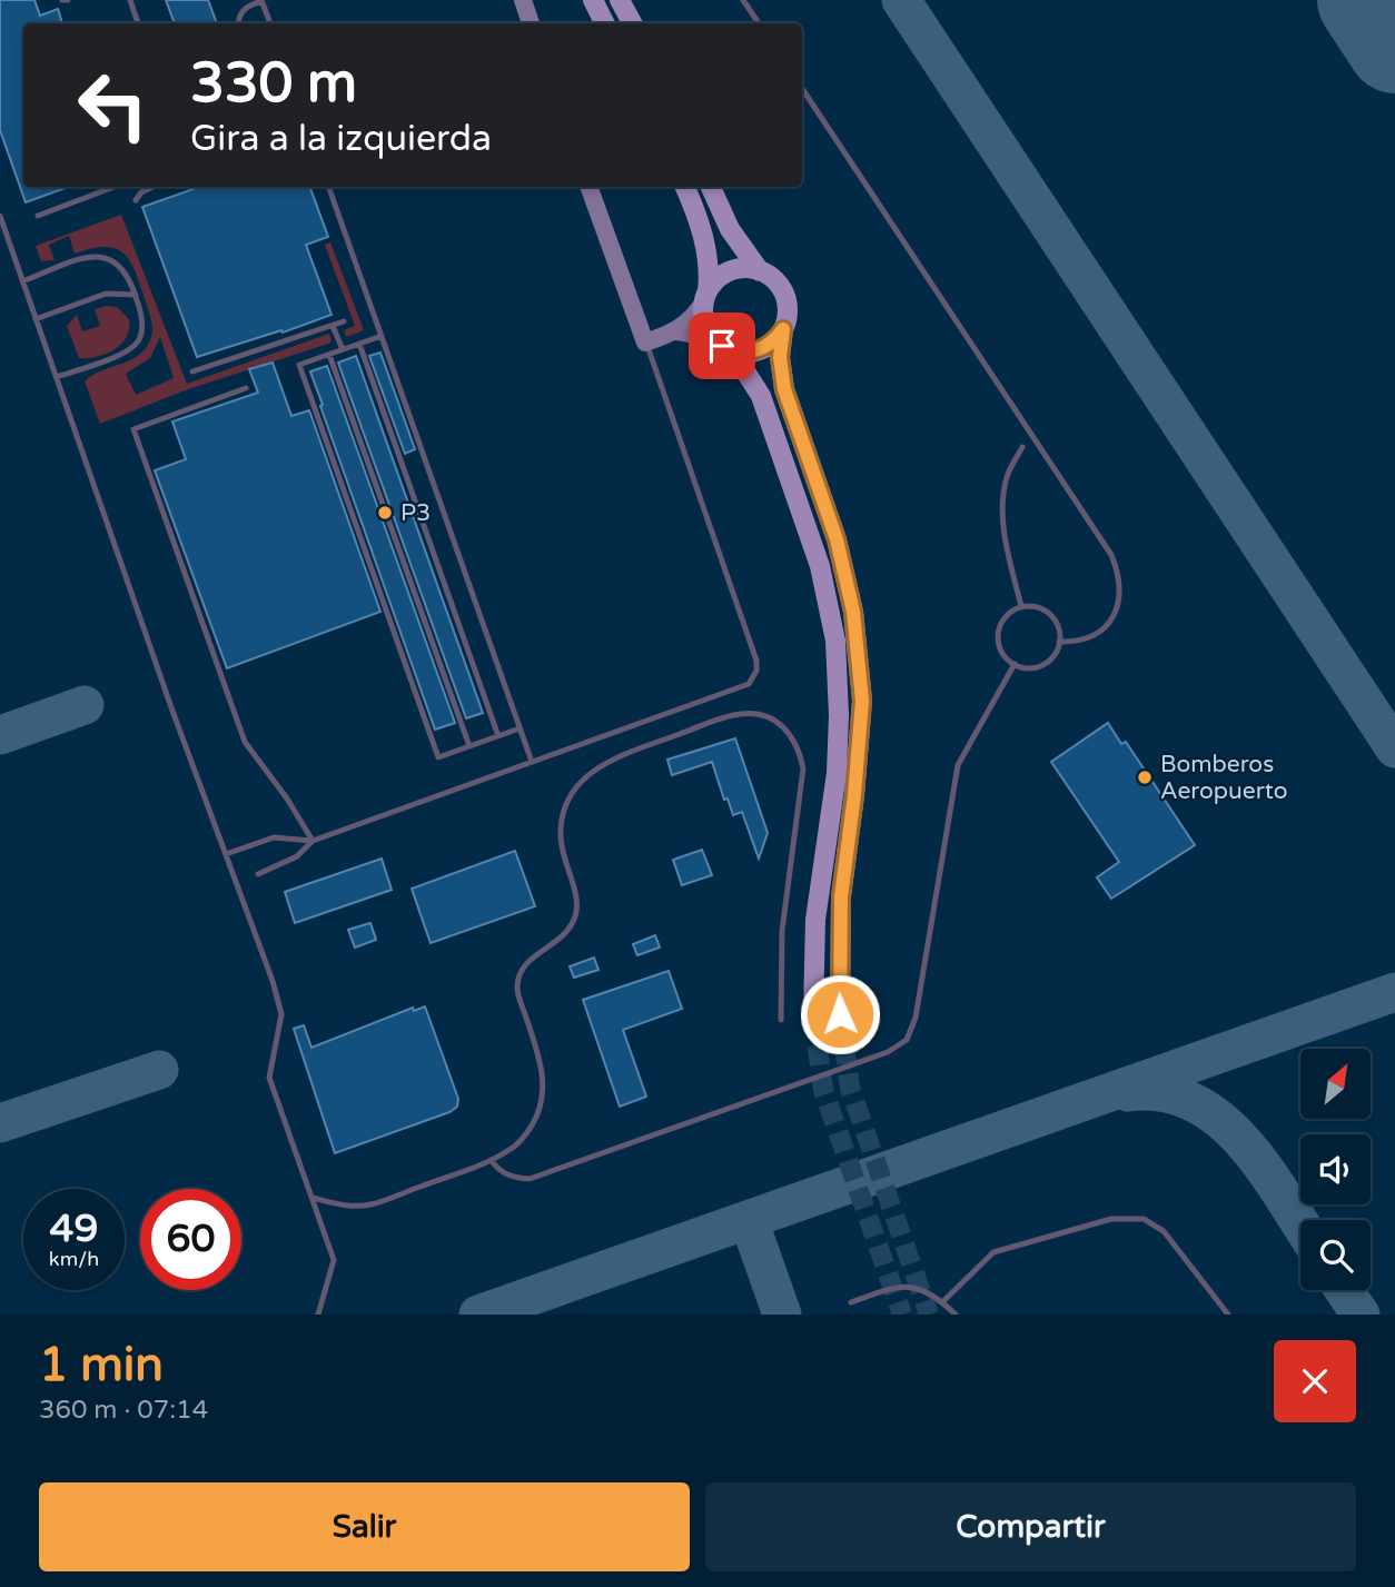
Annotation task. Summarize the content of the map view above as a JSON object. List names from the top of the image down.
{
  "places": ["P3", "Bomberos Aeropuerto"],
  "north": "top right",
  "page": {
    "turn": ["330 m", "Gira a la izquierda"],
    "speed": "49 km/h",
    "limit": "60",
    "heading": ["1 min", "360 m · 07:14"],
    "buttons": ["Salir", "Compartir"]
  }
}
